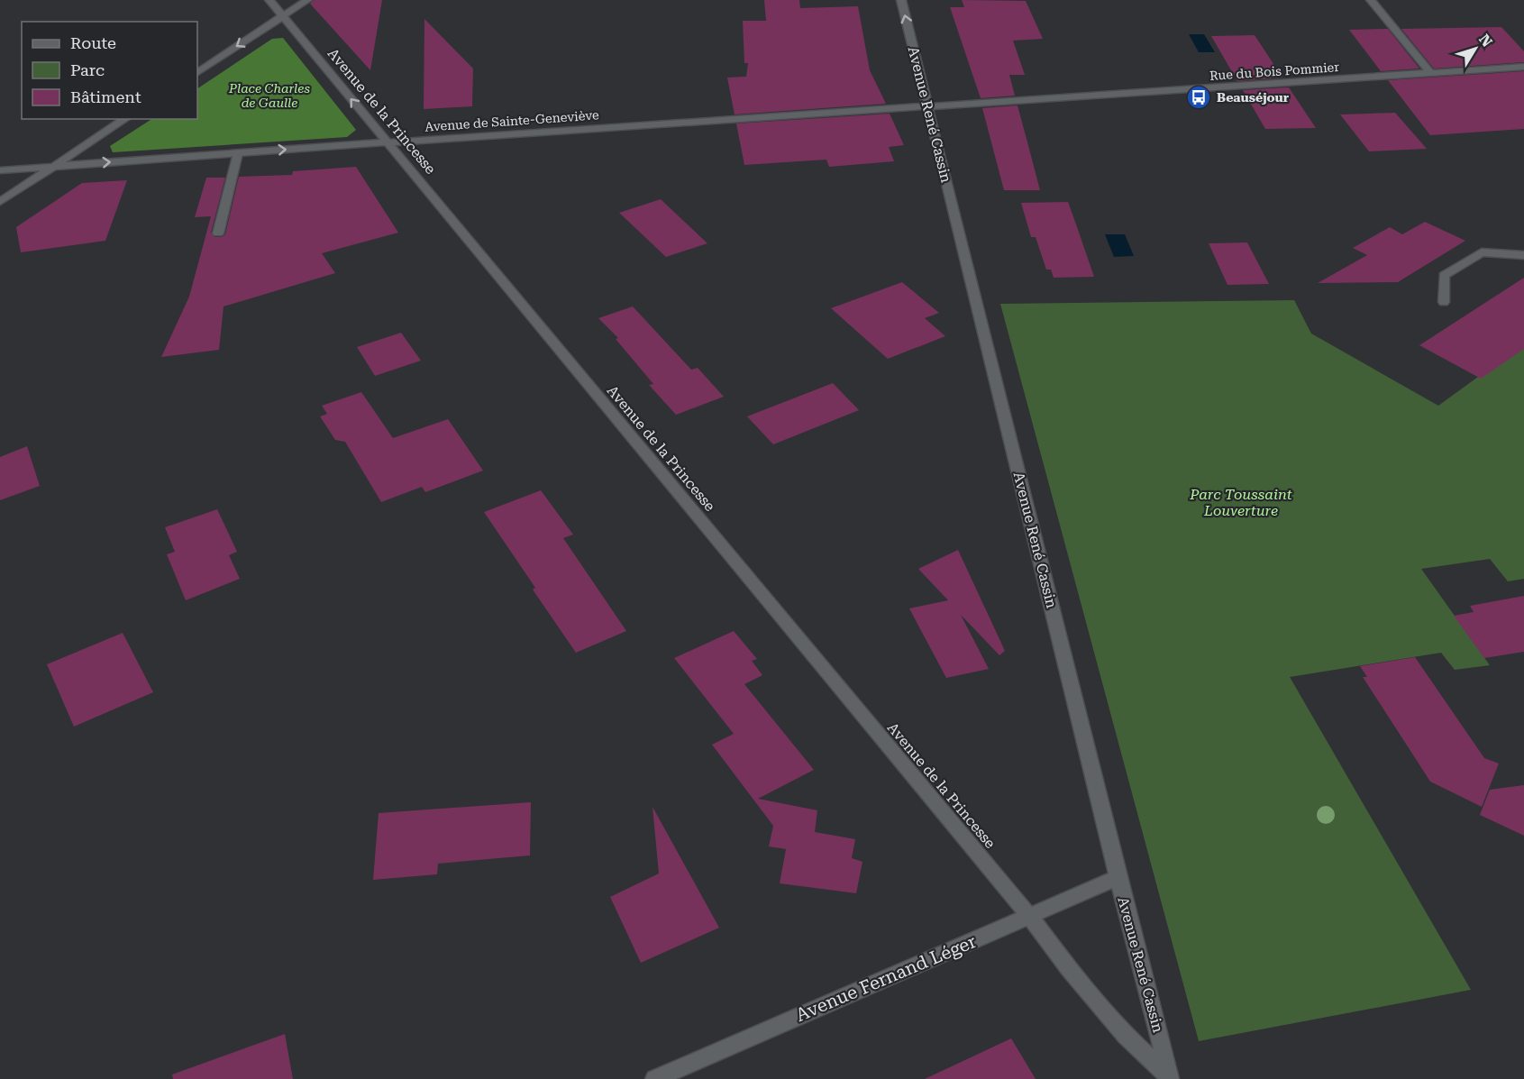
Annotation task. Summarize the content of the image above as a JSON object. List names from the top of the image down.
{
  "streets": {
    "street": [
      "Rue du Bois Pommier",
      "Avenue de la Princesse",
      "Avenue René Cassin",
      "Avenue de Sainte-Geneviève",
      "Avenue Fernand Léger"
    ]
  },
  "crossings": [
    ["Rue du Bois Pommier", "Avenue René Cassin"],
    ["Rue du Bois Pommier", "Avenue de Sainte-Geneviève"],
    ["Avenue de la Princesse", "Avenue René Cassin"],
    ["Avenue de la Princesse", "Avenue de Sainte-Geneviève"],
    ["Avenue de la Princesse", "Avenue Fernand Léger"],
    ["Avenue René Cassin", "Avenue de Sainte-Geneviève"],
    ["Avenue René Cassin", "Avenue Fernand Léger"]
  ],
  "one_way": ["Avenue de Sainte-Geneviève"],
  "parks": ["Place Charles de Gaulle", "Parc Toussaint Louverture"],
  "places": {
    "bus stop": ["Beauséjour"]
  },
  "legend": ["Route", "Parc", "Bâtiment"],
  "north": "top right"
}
